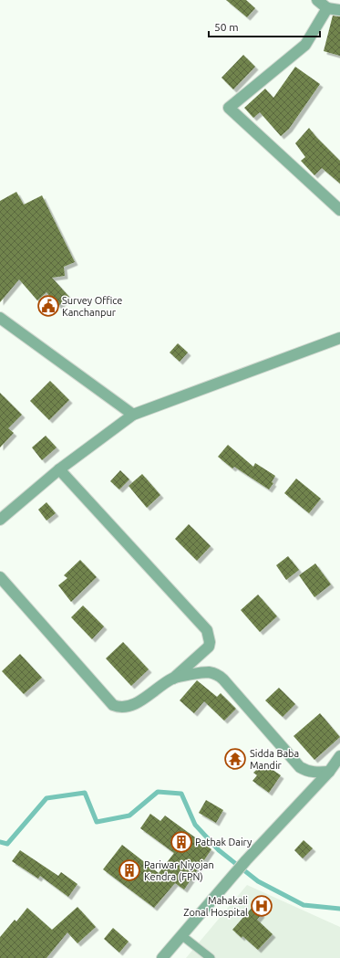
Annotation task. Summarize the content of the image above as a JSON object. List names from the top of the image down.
{
  "places": {
    "public building": ["Survey Office Kanchanpur"],
    "temple": ["Sidda Baba Mandir"],
    "building": ["Pathak Dairy", "Pariwar Niyojan Kendra (FPN)"],
    "hospital": ["Mahakali Zonal Hospital"]
  },
  "scale_bar": "50 m"
}
